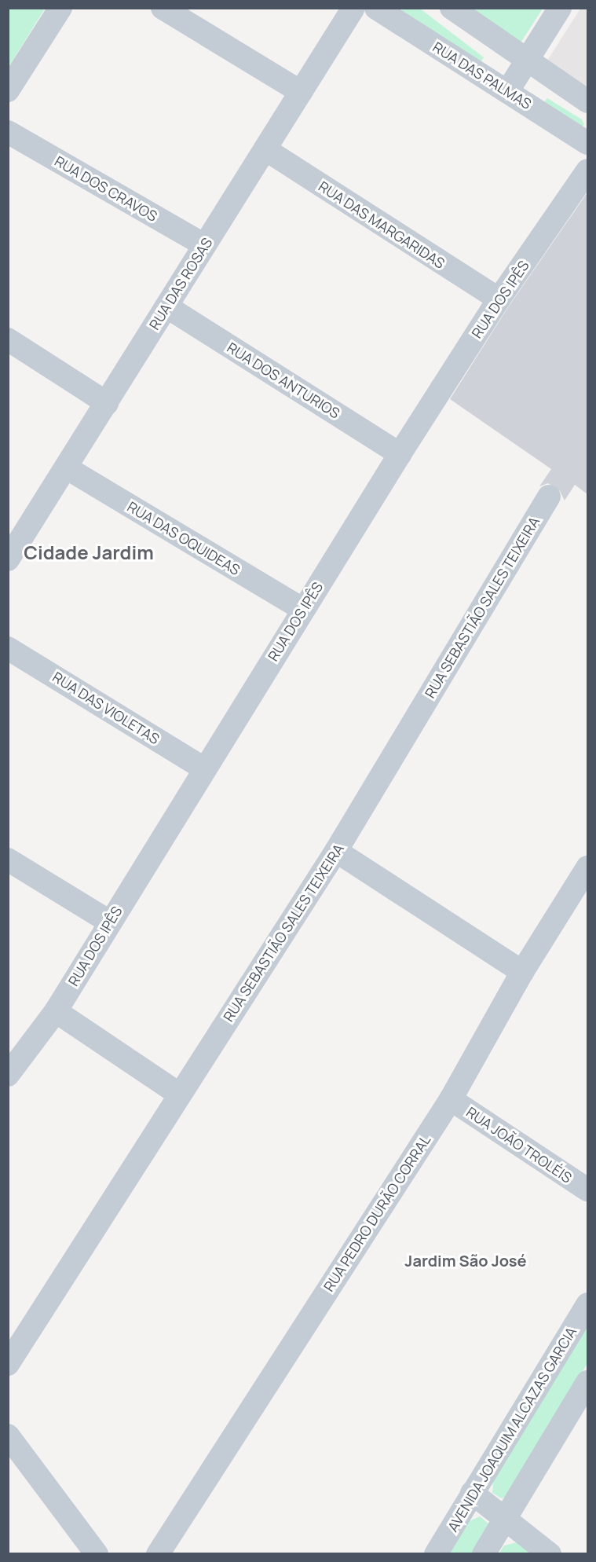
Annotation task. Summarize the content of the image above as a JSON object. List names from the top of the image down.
{
  "streets": {
    "street": [
      "RUA DAS PALMAS",
      "RUA DOS CRAVOS",
      "RUA DAS MARGARIDAS",
      "RUA DAS ROSAS",
      "RUA DOS IPÊS",
      "RUA DOS ANTURIOS",
      "RUA DAS OQUIDEAS",
      "RUA SEBASTIÃO SALES TEIXEIRA",
      "RUA DAS VIOLETAS",
      "RUA JOÃO TROLÉIS",
      "RUA PEDRO DURÃO CORRAL",
      "AVENIDA JOAQUIM ALCAZAS GARCIA"
    ]
  },
  "crossings": [
    ["RUA DOS CRAVOS", "RUA DAS ROSAS"],
    ["RUA DAS MARGARIDAS", "RUA DAS ROSAS"],
    ["RUA DAS MARGARIDAS", "RUA DOS IPÊS"],
    ["RUA DAS ROSAS", "RUA DOS ANTURIOS"],
    ["RUA DAS ROSAS", "RUA DAS OQUIDEAS"],
    ["RUA DOS IPÊS", "RUA DOS ANTURIOS"],
    ["RUA DOS IPÊS", "RUA DAS OQUIDEAS"],
    ["RUA DOS IPÊS", "RUA DAS VIOLETAS"],
    ["RUA JOÃO TROLÉIS", "RUA PEDRO DURÃO CORRAL"]
  ],
  "districts": ["Cidade Jardim", "Jardim São José"]
}
